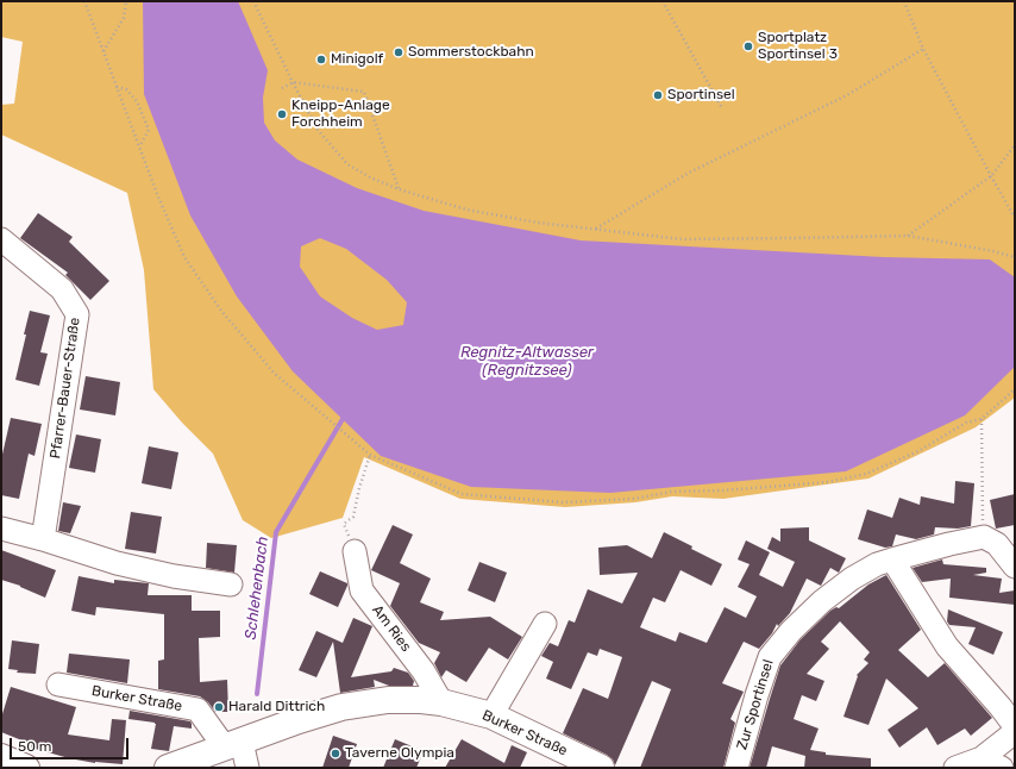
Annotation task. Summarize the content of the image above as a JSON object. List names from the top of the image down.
{
  "streets": {
    "main road": ["Burker Straße"],
    "street": ["Pfarrer-Bauer-Straße", "Am Ries", "Zur Sportinsel"]
  },
  "crossings": [
    ["Am Ries", "Burker Straße"]
  ],
  "water": ["Regnitz-Altwasser (Regnitzsee)", "Schlehenbach"],
  "places": [
    "Sportplatz Sportinsel 3",
    "Sommerstockbahn",
    "Minigolf",
    "Sportinsel",
    "Kneipp-Anlage Forchheim",
    "Harald Dittrich",
    "Taverne Olympia"
  ],
  "scale_bar": "50 m"
}
